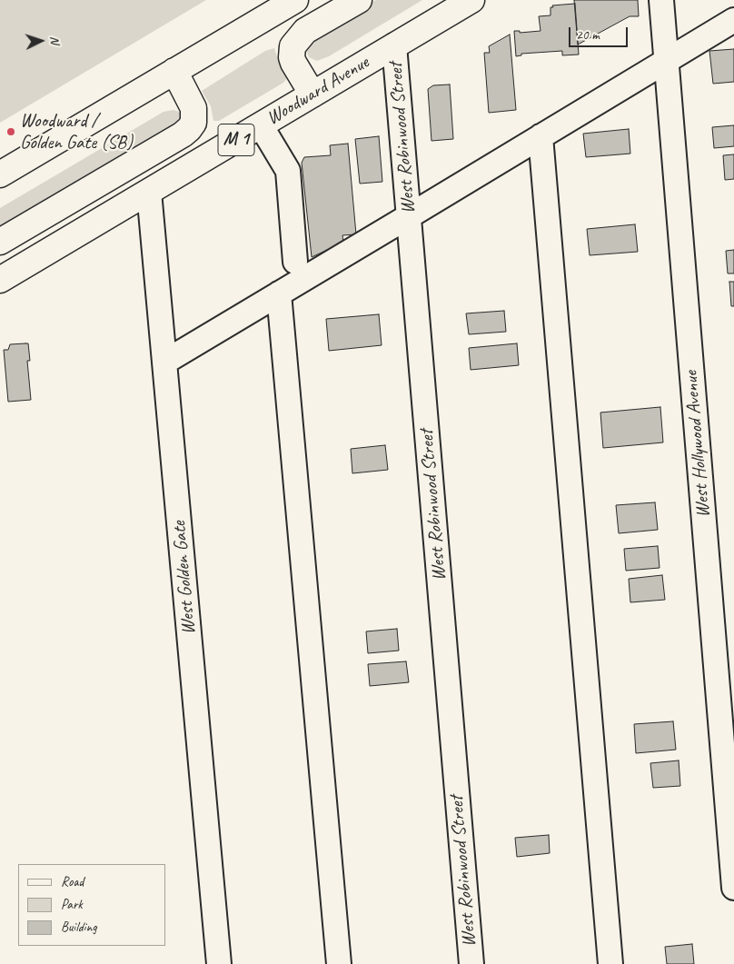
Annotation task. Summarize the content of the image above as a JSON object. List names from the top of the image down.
{
  "streets": {
    "main road": ["Woodward Avenue", "M 1"],
    "street": ["West Robinwood Street", "West Hollywood Avenue", "West Golden Gate"]
  },
  "crossings": [
    ["Woodward Avenue", "West Robinwood Street"],
    ["Woodward Avenue", "West Golden Gate"]
  ],
  "places": ["Woodward / Golden Gate (SB)"],
  "legend": ["Road", "Park", "Building"],
  "scale_bar": "20 m",
  "north": "right"
}
